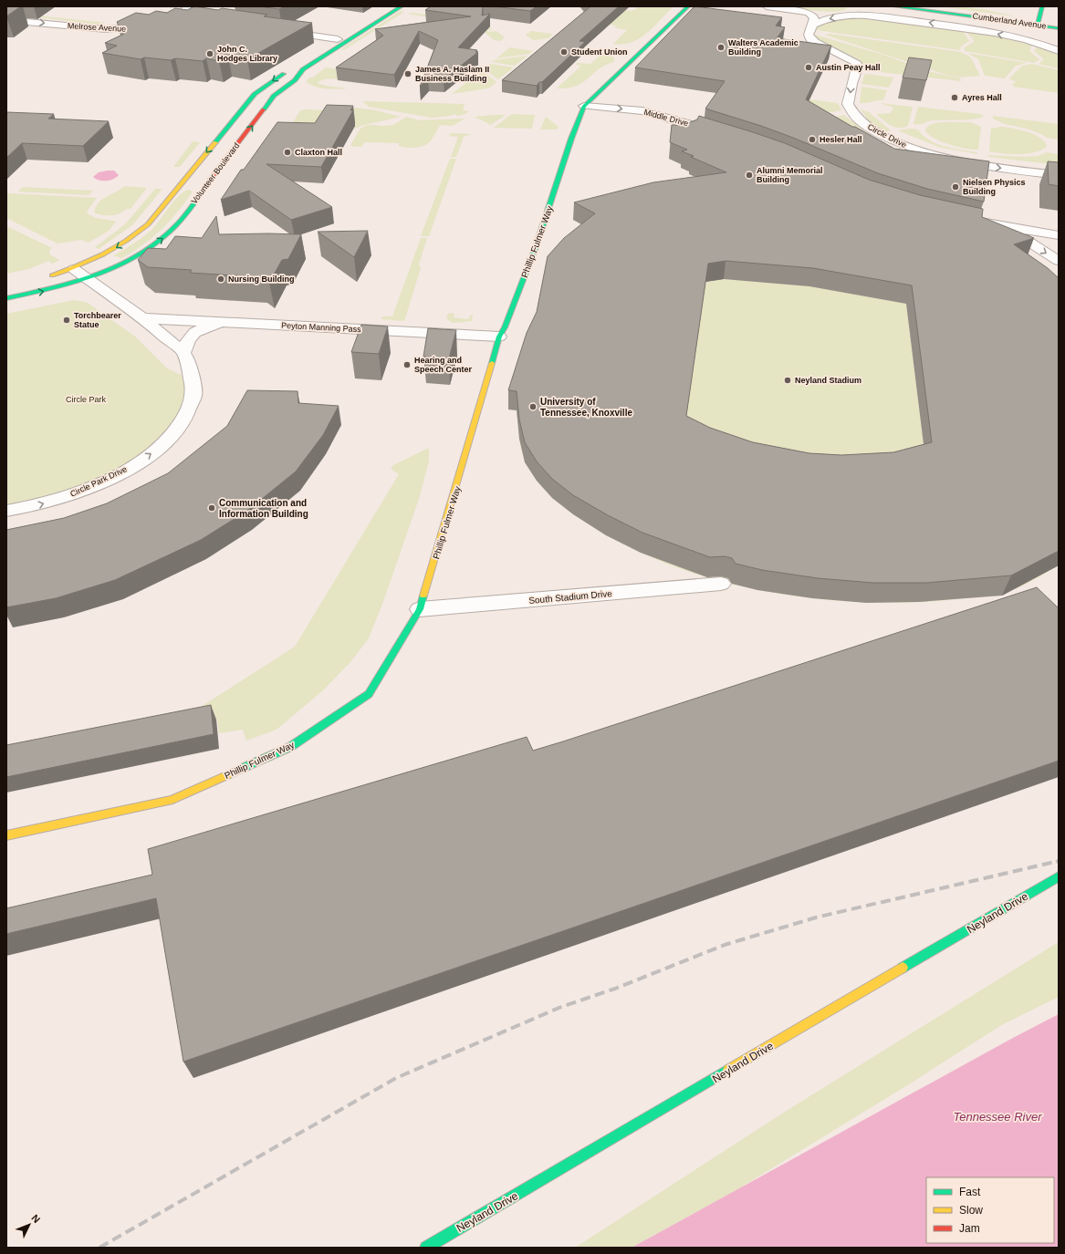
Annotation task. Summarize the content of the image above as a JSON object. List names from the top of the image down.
{
  "streets": {
    "street": [
      "Cumberland Avenue",
      "Melrose Avenue",
      "Middle Drive",
      "Circle Drive",
      "Volunteer Boulevard",
      "Phillip Fulmer Way",
      "Peyton Manning Pass",
      "Circle Park Drive",
      "South Stadium Drive",
      "Neyland Drive"
    ]
  },
  "crossings": [
    ["Middle Drive", "Phillip Fulmer Way"],
    ["Phillip Fulmer Way", "Peyton Manning Pass"],
    ["Phillip Fulmer Way", "South Stadium Drive"]
  ],
  "one_way": ["Melrose Avenue", "Middle Drive", "Circle Park Drive"],
  "water": ["Tennessee River"],
  "parks": ["Circle Park"],
  "places": [
    "Walters Academic Building",
    "Student Union",
    "John C. Hodges Library",
    "Austin Peay Hall",
    "James A. Haslam II Business Building",
    "Ayres Hall",
    "Hesler Hall",
    "Claxton Hall",
    "Alumni Memorial Building",
    "Nielsen Physics Building",
    "Nursing Building",
    "Torchbearer Statue",
    "Hearing and Speech Center",
    "Neyland Stadium",
    "University of Tennessee, Knoxville",
    "Communication and Information Building"
  ],
  "legend": ["Fast", "Slow", "Jam"],
  "north": "top right"
}
